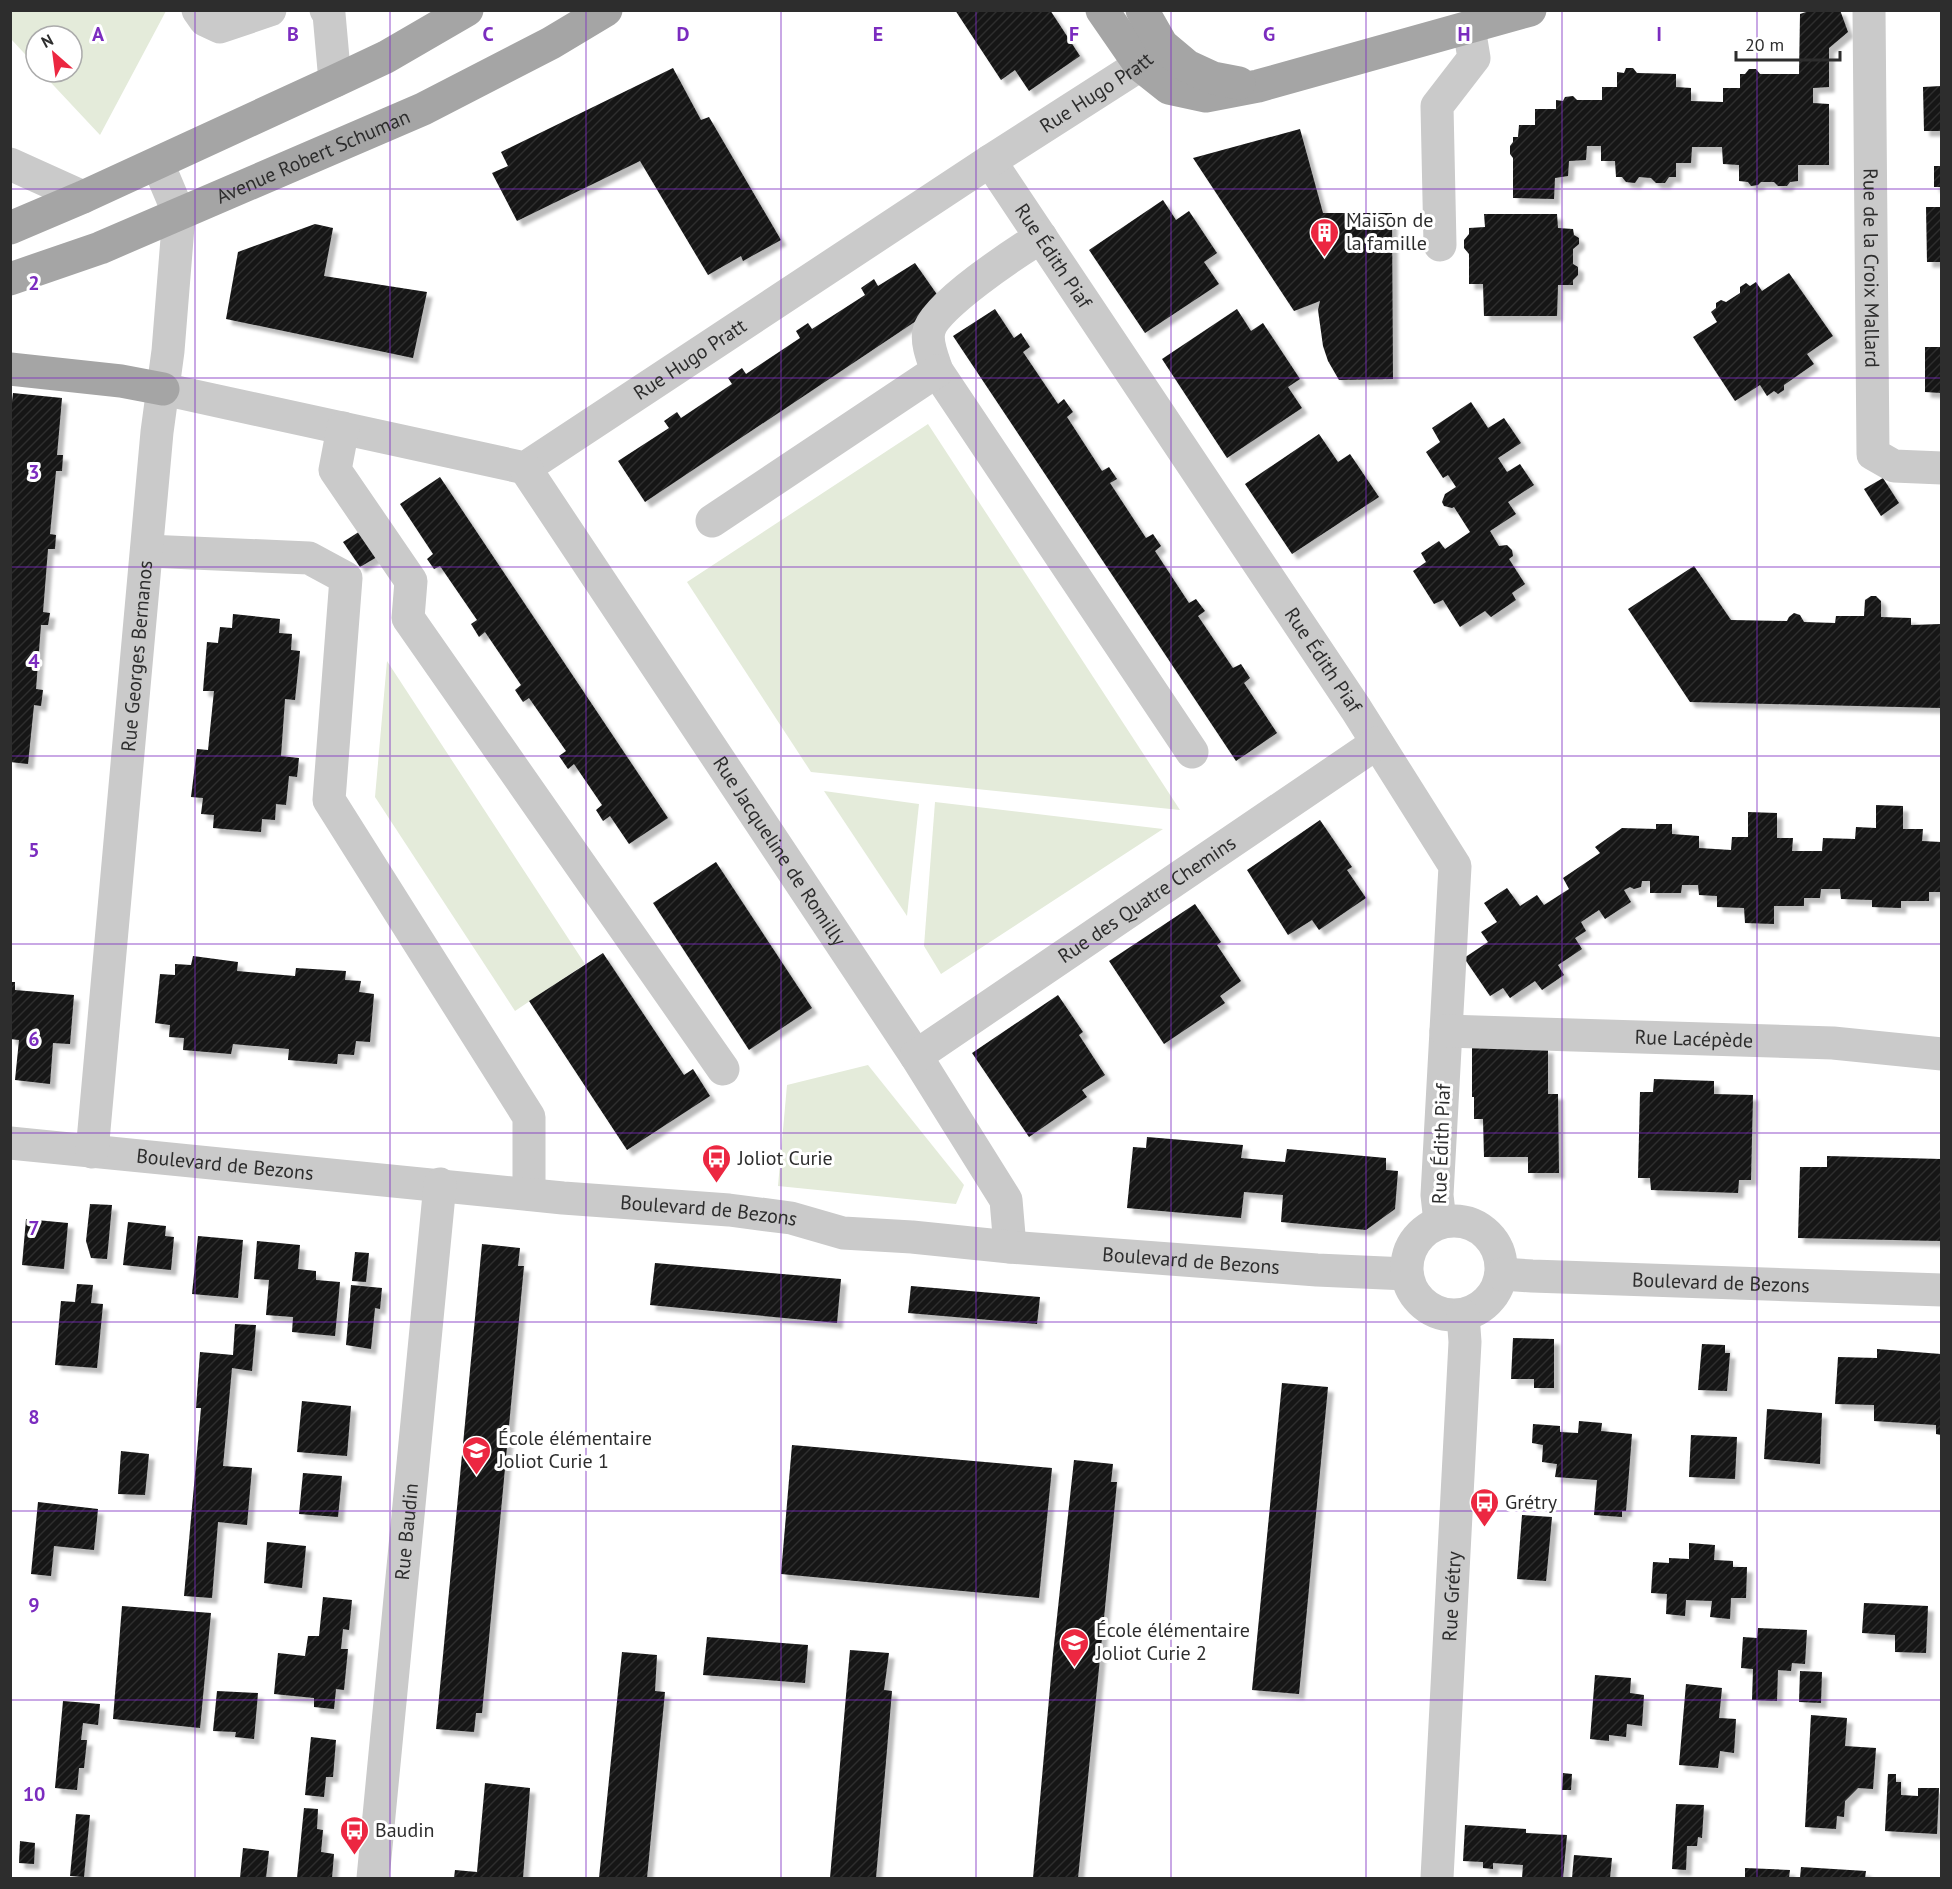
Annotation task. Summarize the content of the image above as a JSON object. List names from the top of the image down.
{
  "streets": {
    "main road": ["Avenue Robert Schuman"],
    "street": [
      "Rue Hugo Pratt",
      "Rue Édith Piaf",
      "Rue de la Croix Mallard",
      "Rue Georges Bernanos",
      "Rue Jacqueline de Romilly",
      "Rue des Quatre Chemins",
      "Rue Lacépède",
      "Boulevard de Bezons",
      "Rue Baudin",
      "Rue Grétry"
    ]
  },
  "crossings": [
    ["Rue Hugo Pratt", "Rue Édith Piaf"],
    ["Rue Hugo Pratt", "Rue Jacqueline de Romilly"],
    ["Avenue Robert Schuman", "Rue Georges Bernanos"],
    ["Rue Édith Piaf", "Rue des Quatre Chemins"],
    ["Rue Édith Piaf", "Rue Lacépède"],
    ["Rue Édith Piaf", "Boulevard de Bezons"],
    ["Rue Édith Piaf", "Rue Grétry"],
    ["Rue Georges Bernanos", "Boulevard de Bezons"],
    ["Rue Jacqueline de Romilly", "Rue des Quatre Chemins"],
    ["Rue Jacqueline de Romilly", "Boulevard de Bezons"],
    ["Boulevard de Bezons", "Rue Baudin"],
    ["Boulevard de Bezons", "Rue Grétry"]
  ],
  "places": {
    "building": ["Maison de la famille"],
    "bus stop": ["Joliot Curie", "Grétry", "Baudin"],
    "school or university": ["École élémentaire Joliot Curie 1", "École élémentaire Joliot Curie 2"]
  },
  "scale_bar": "20 m",
  "north": "top left",
  "grid": {
    "columns": [
      "A",
      "B",
      "C",
      "D",
      "E",
      "F",
      "G",
      "H",
      "I"
    ],
    "rows": [
      "2",
      "3",
      "4",
      "5",
      "6",
      "7",
      "8",
      "9",
      "10"
    ]
  }
}
